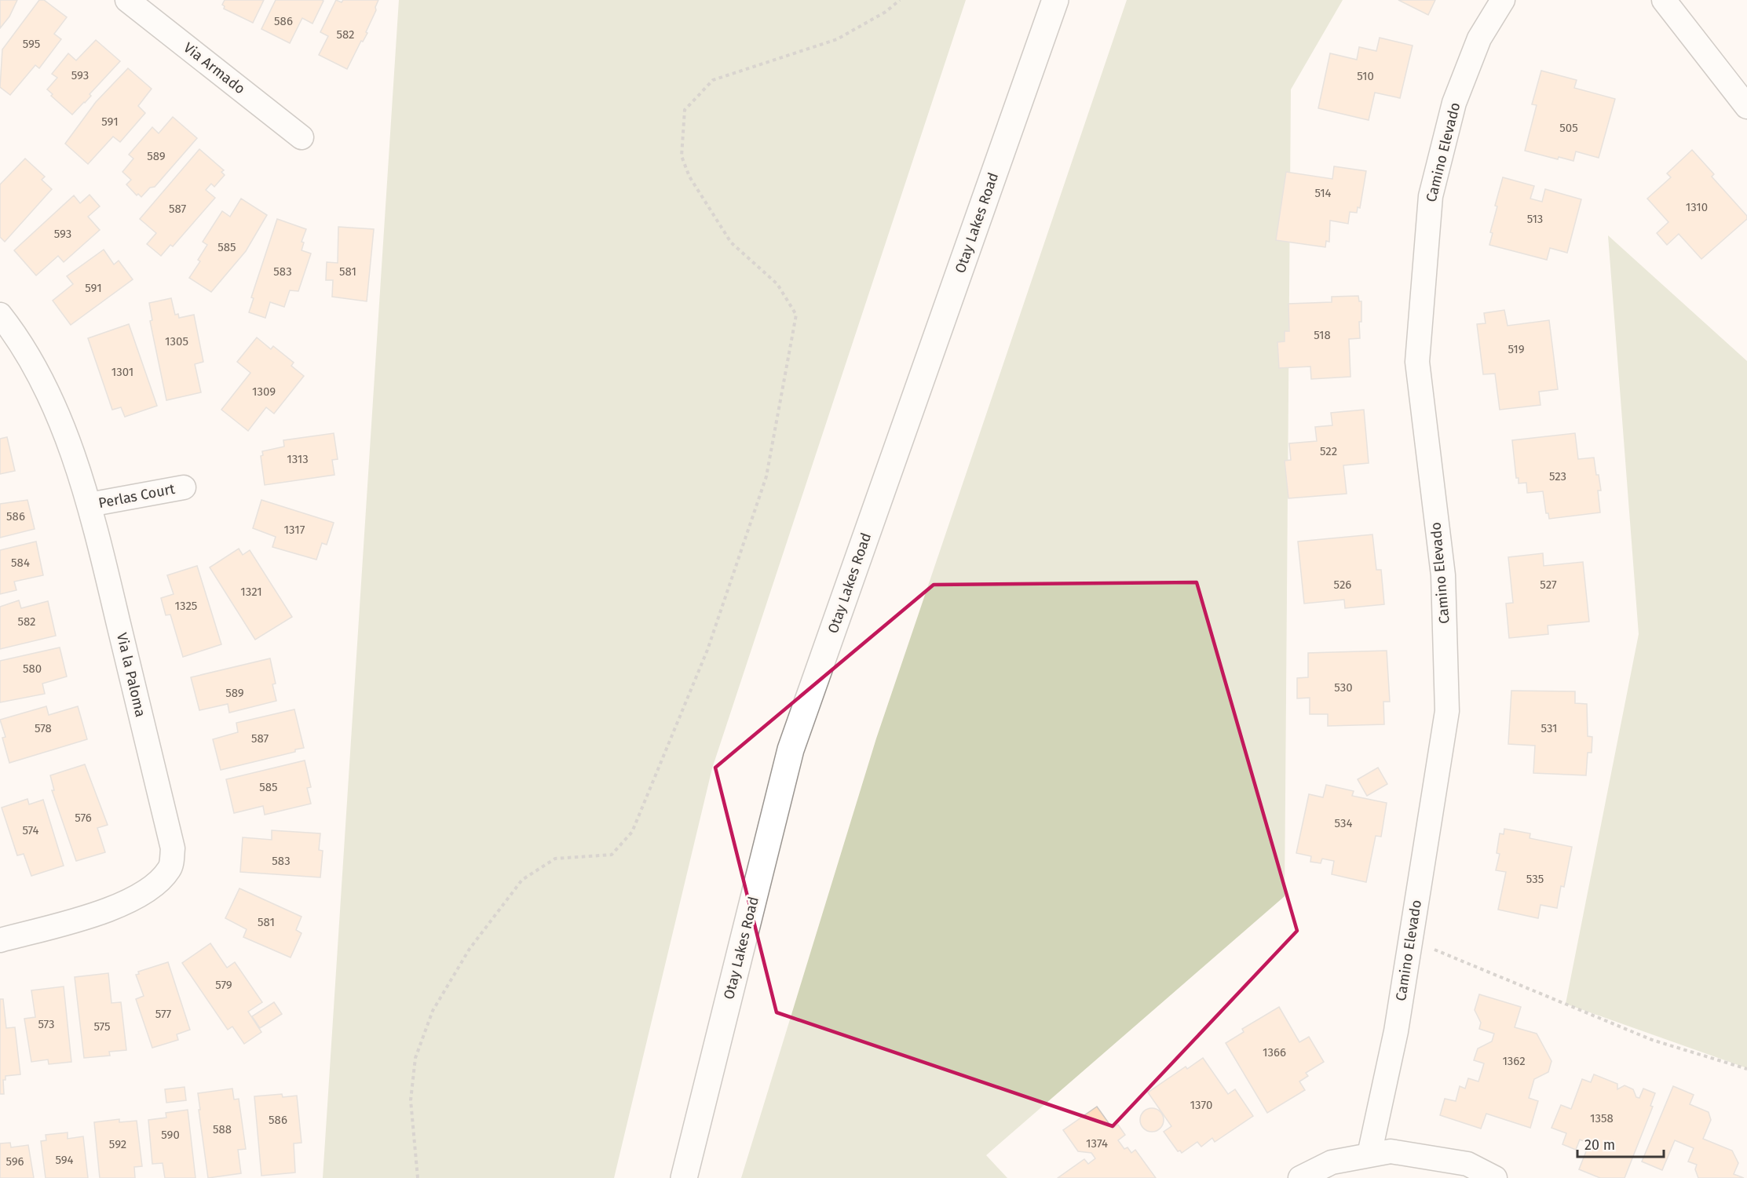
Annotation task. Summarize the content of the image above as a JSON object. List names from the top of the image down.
{
  "streets": {
    "main road": ["Otay Lakes Road"],
    "street": [
      "Via Armado",
      "Camino Elevado",
      "Perlas Court",
      "Via la Paloma"
    ]
  },
  "crossings": [
    ["Perlas Court", "Via la Paloma"]
  ],
  "house_numbers": [
    "586",
    "582",
    "595",
    "593",
    "510",
    "591",
    "505",
    "589",
    "514",
    "1310",
    "587",
    "513",
    "593",
    "585",
    "583",
    "581",
    "591",
    "518",
    "1305",
    "519",
    "1301",
    "1309",
    "522",
    "1313",
    "523",
    "586",
    "1317",
    "584",
    "526",
    "527",
    "1321",
    "1325",
    "582",
    "580",
    "530",
    "589",
    "578",
    "531",
    "587",
    "585",
    "576",
    "534",
    "574",
    "583",
    "535",
    "581",
    "579",
    "577",
    "573",
    "575",
    "1366",
    "1362",
    "1370",
    "1358",
    "586",
    "588",
    "590",
    "1374",
    "592",
    "594",
    "596"
  ],
  "scale_bar": "20 m"
}
